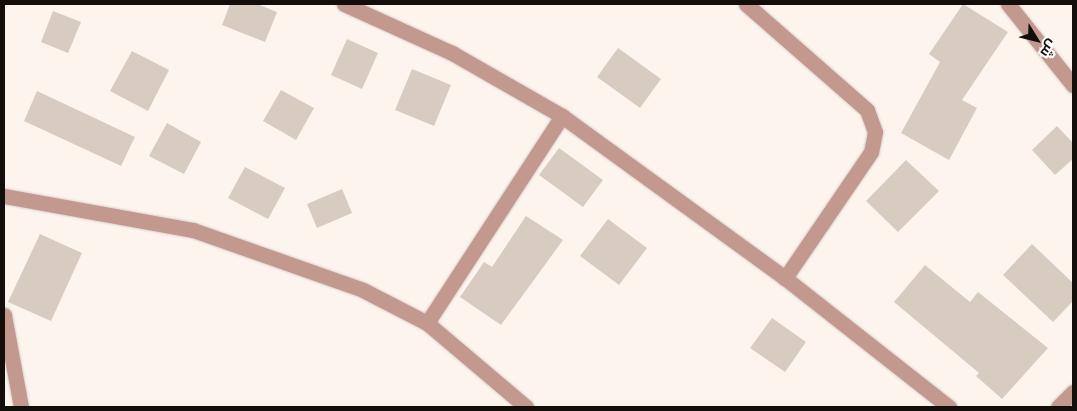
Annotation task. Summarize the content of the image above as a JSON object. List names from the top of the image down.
{
  "north": "bottom right"
}
